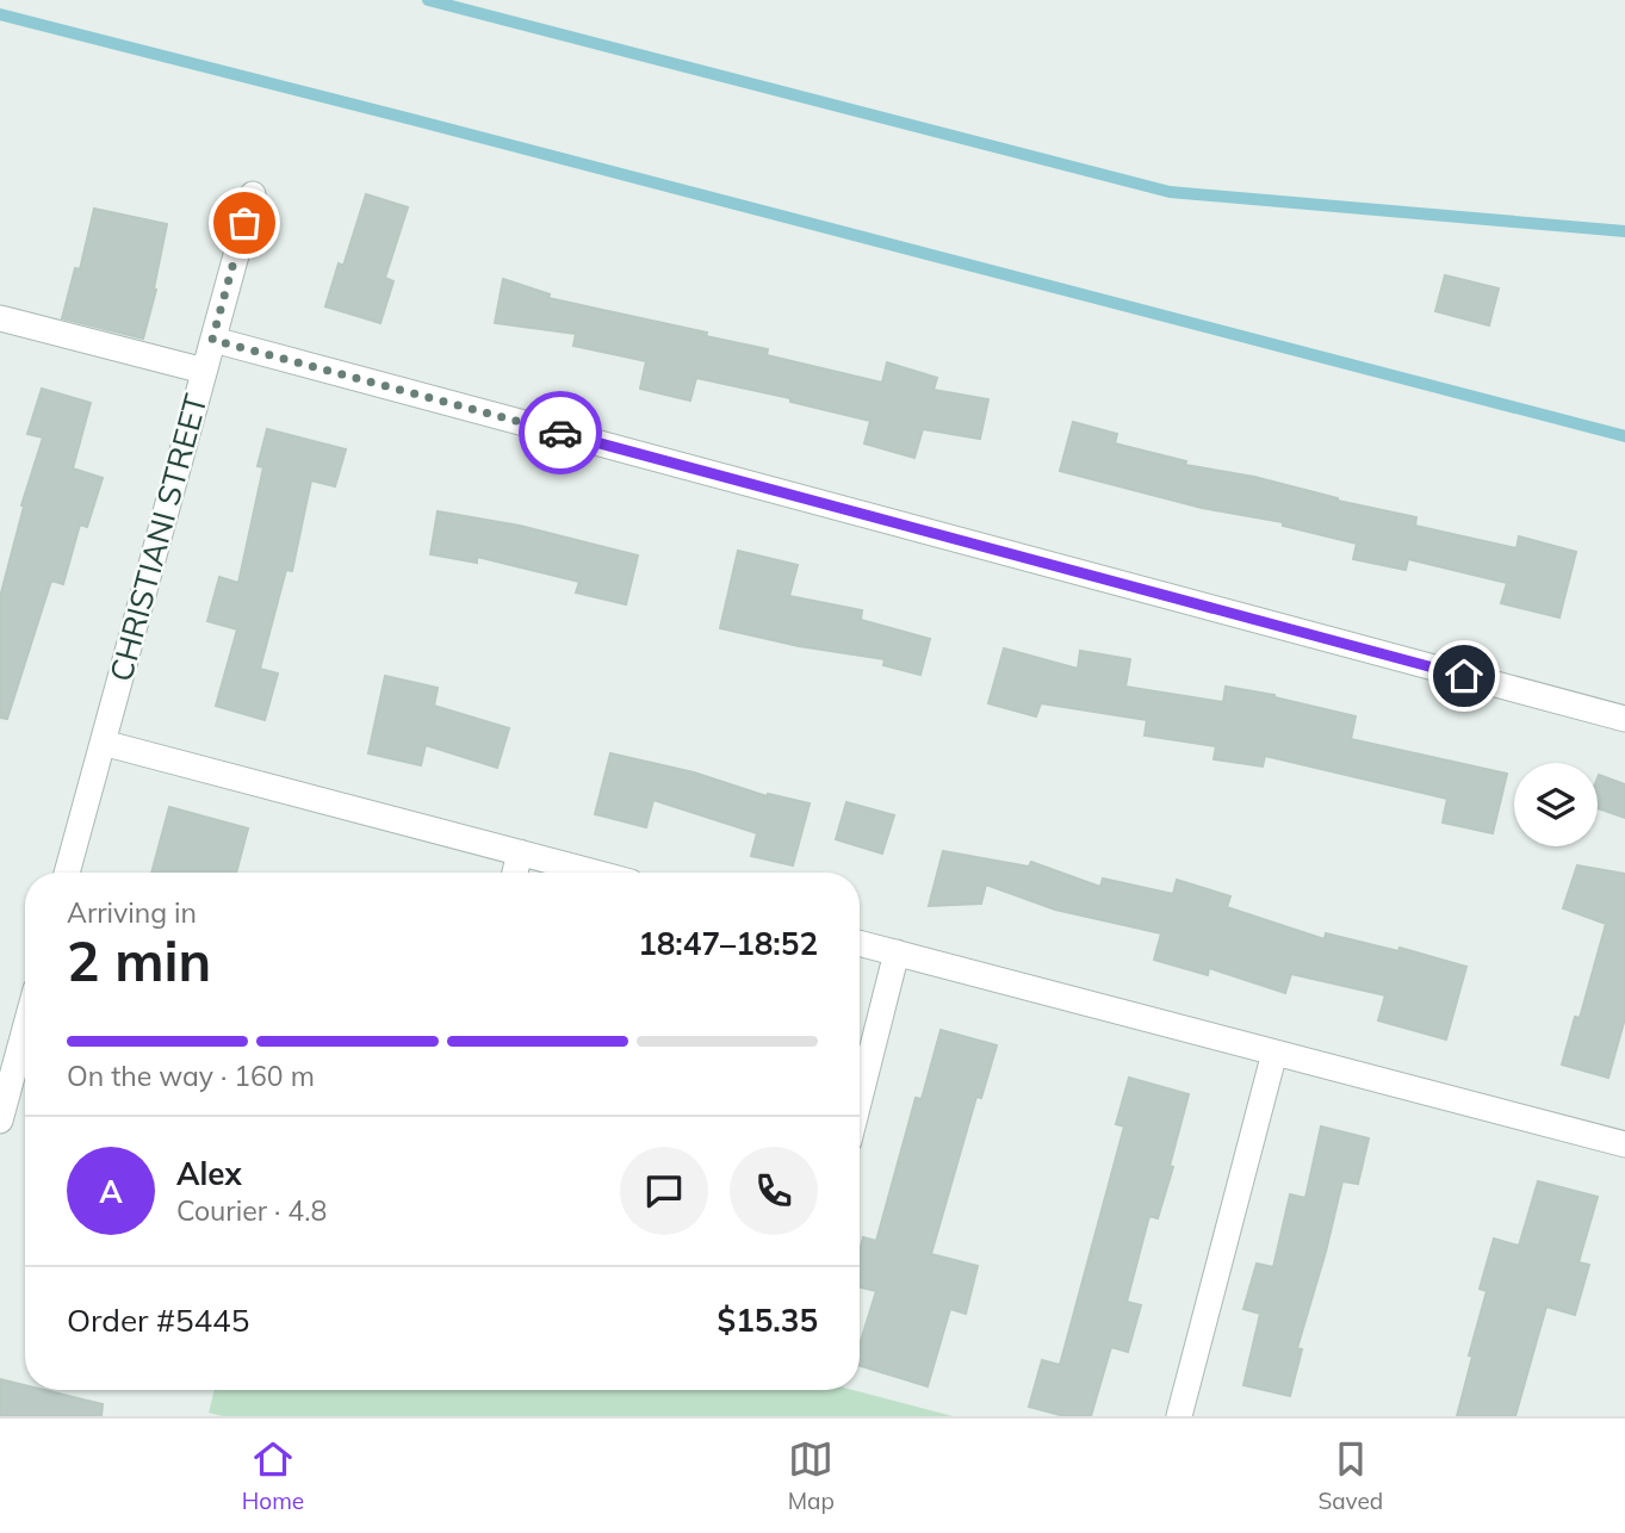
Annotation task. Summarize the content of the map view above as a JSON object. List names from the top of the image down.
{
  "streets": {
    "street": ["CHRISTIANI STREET"]
  },
  "page": {
    "heading": ["2 min", "Arriving in", "18:47–18:52"],
    "panel": [
      "Alex",
      "Courier · 4.8",
      "Order #5445",
      "$15.35"
    ],
    "bar": "On the way · 160 m",
    "round": "A",
    "tabs": ["Home", "Map", "Saved"]
  }
}
